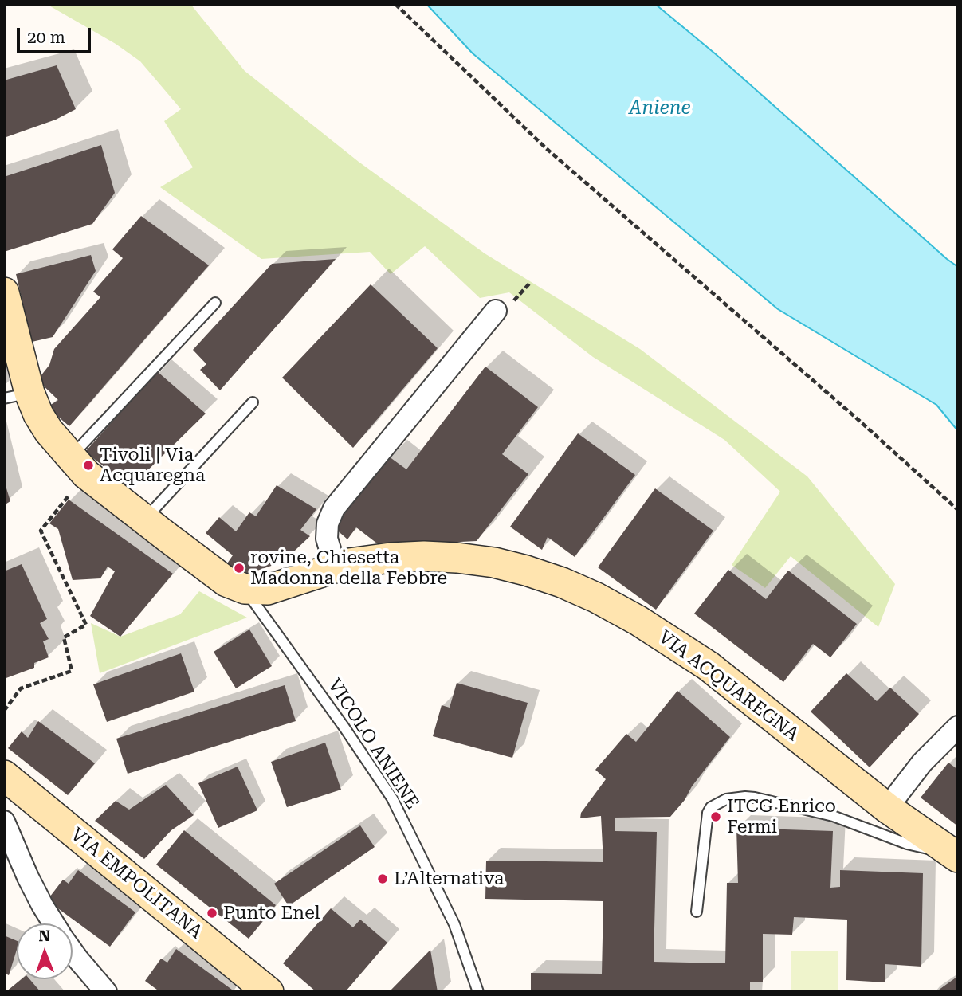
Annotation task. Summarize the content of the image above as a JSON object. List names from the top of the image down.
{
  "streets": {
    "main road": ["VIA ACQUAREGNA", "VIA EMPOLITANA"],
    "lane": ["VICOLO ANIENE"]
  },
  "crossings": [
    ["VIA ACQUAREGNA", "VICOLO ANIENE"]
  ],
  "water": ["Aniene"],
  "places": [
    "Tivoli | Via Acquaregna",
    "rovine, Chiesetta Madonna della Febbre",
    "ITCG Enrico Fermi",
    "L’Alternativa",
    "Punto Enel"
  ],
  "scale_bar": "20 m",
  "north": "top"
}
